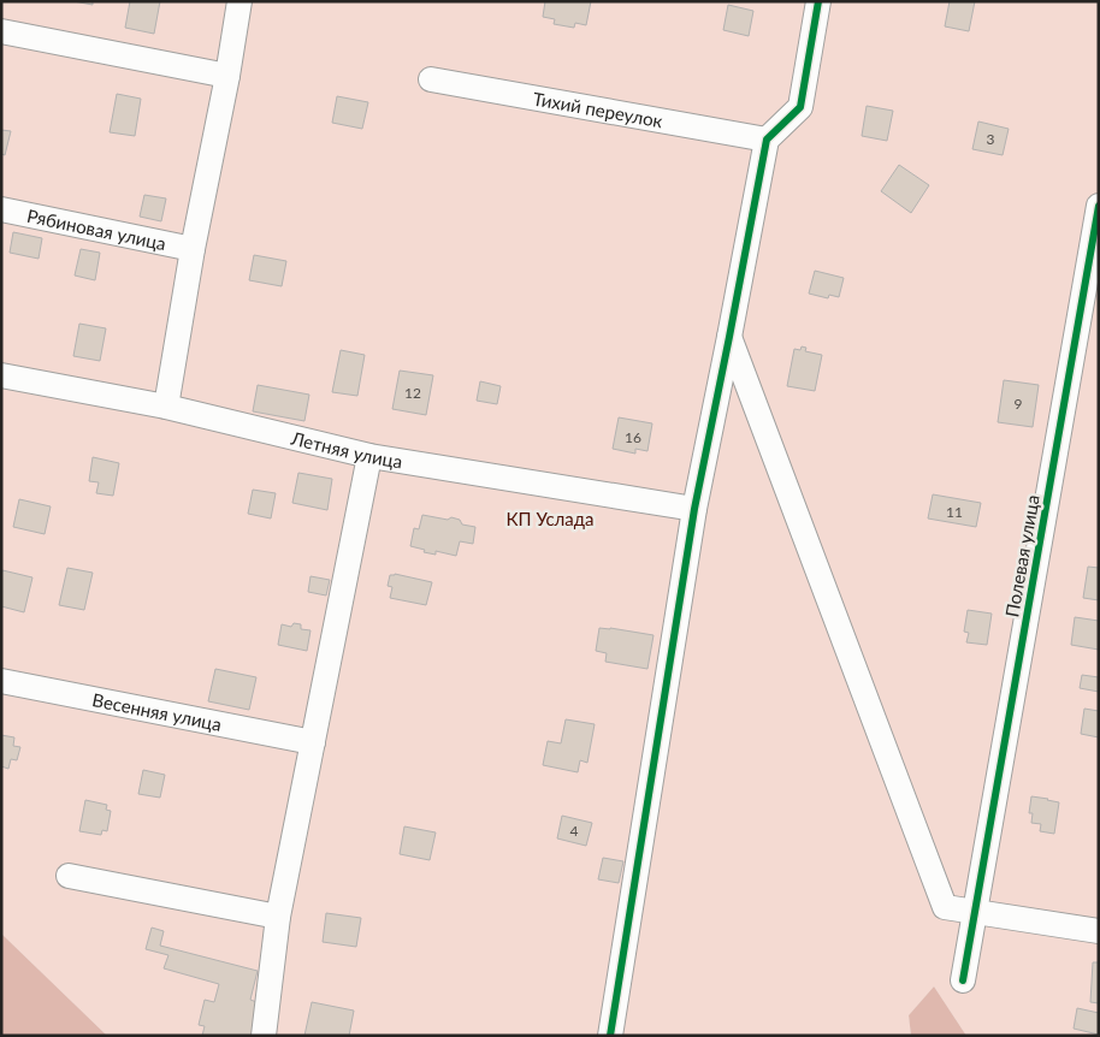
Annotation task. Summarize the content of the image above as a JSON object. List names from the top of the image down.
{
  "streets": {
    "street": [
      "Тихий переулок",
      "Рябиновая улица",
      "Летняя улица",
      "Полевая улица",
      "Весенняя улица"
    ]
  },
  "parks": ["КП Услада"],
  "house_numbers": [
    "3",
    "12",
    "9",
    "16",
    "11",
    "4"
  ]
}
